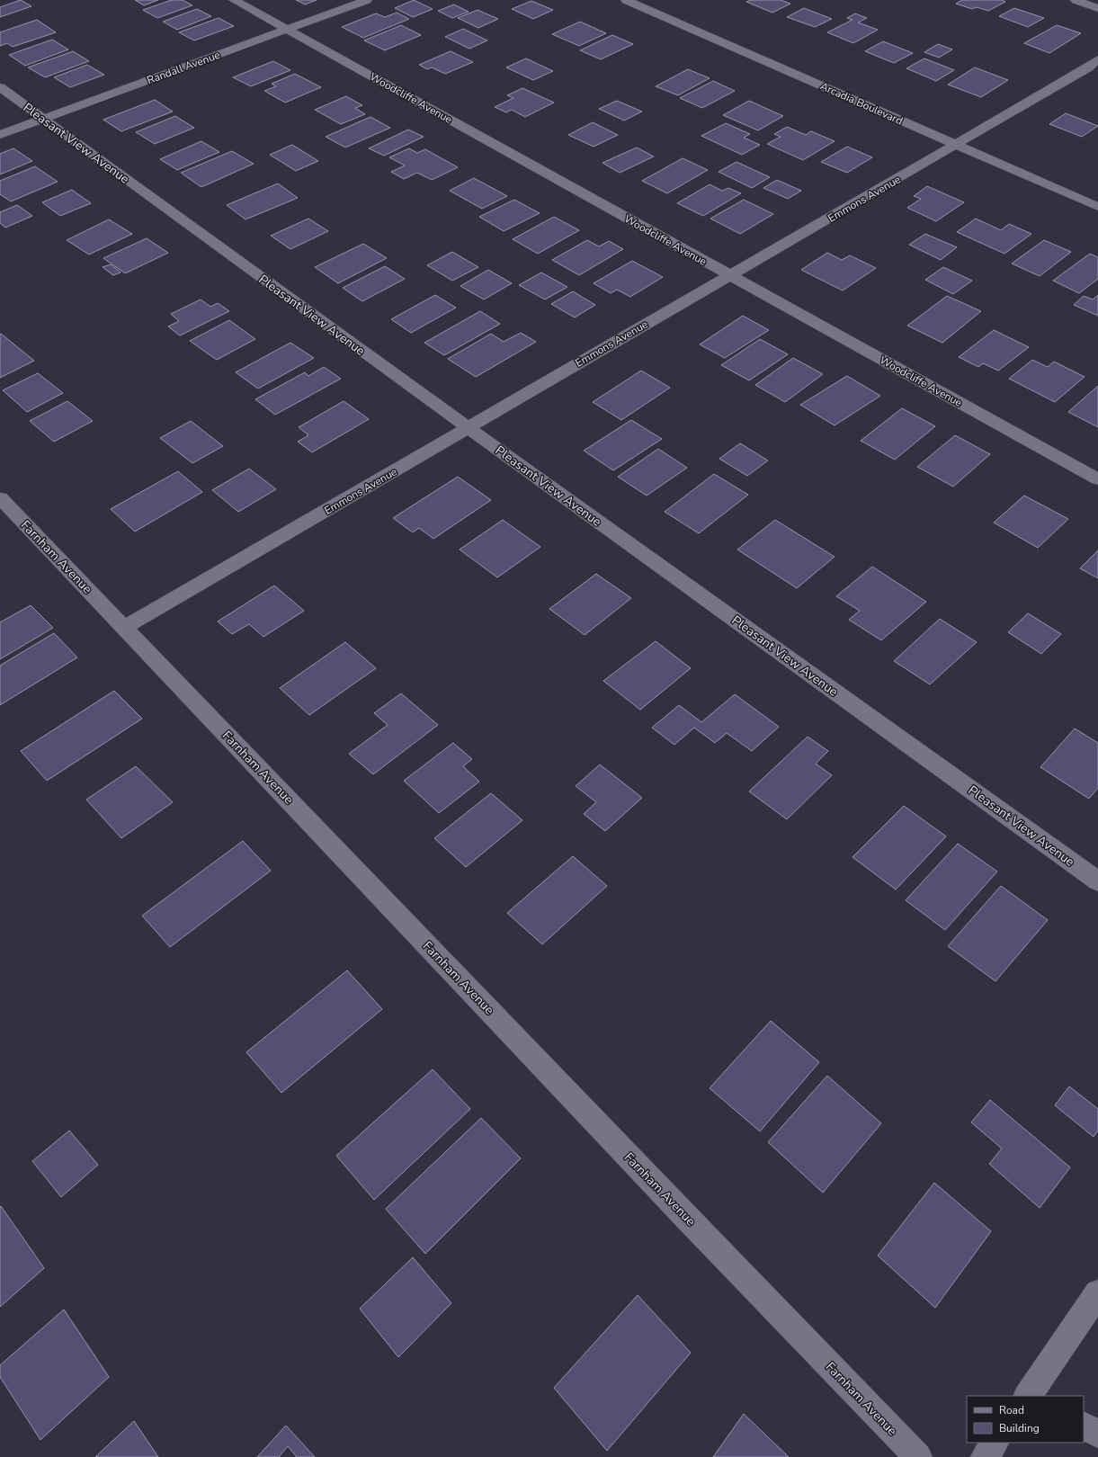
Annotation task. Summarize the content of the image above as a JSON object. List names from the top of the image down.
{
  "streets": {
    "street": [
      "Randall Avenue",
      "Woodcliffe Avenue",
      "Arcadia Boulevard",
      "Pleasant View Avenue",
      "Emmons Avenue",
      "Farnham Avenue"
    ]
  },
  "crossings": [
    ["Randall Avenue", "Woodcliffe Avenue"],
    ["Randall Avenue", "Pleasant View Avenue"],
    ["Woodcliffe Avenue", "Emmons Avenue"],
    ["Arcadia Boulevard", "Emmons Avenue"],
    ["Pleasant View Avenue", "Emmons Avenue"],
    ["Emmons Avenue", "Farnham Avenue"]
  ],
  "legend": ["Road", "Building"]
}
